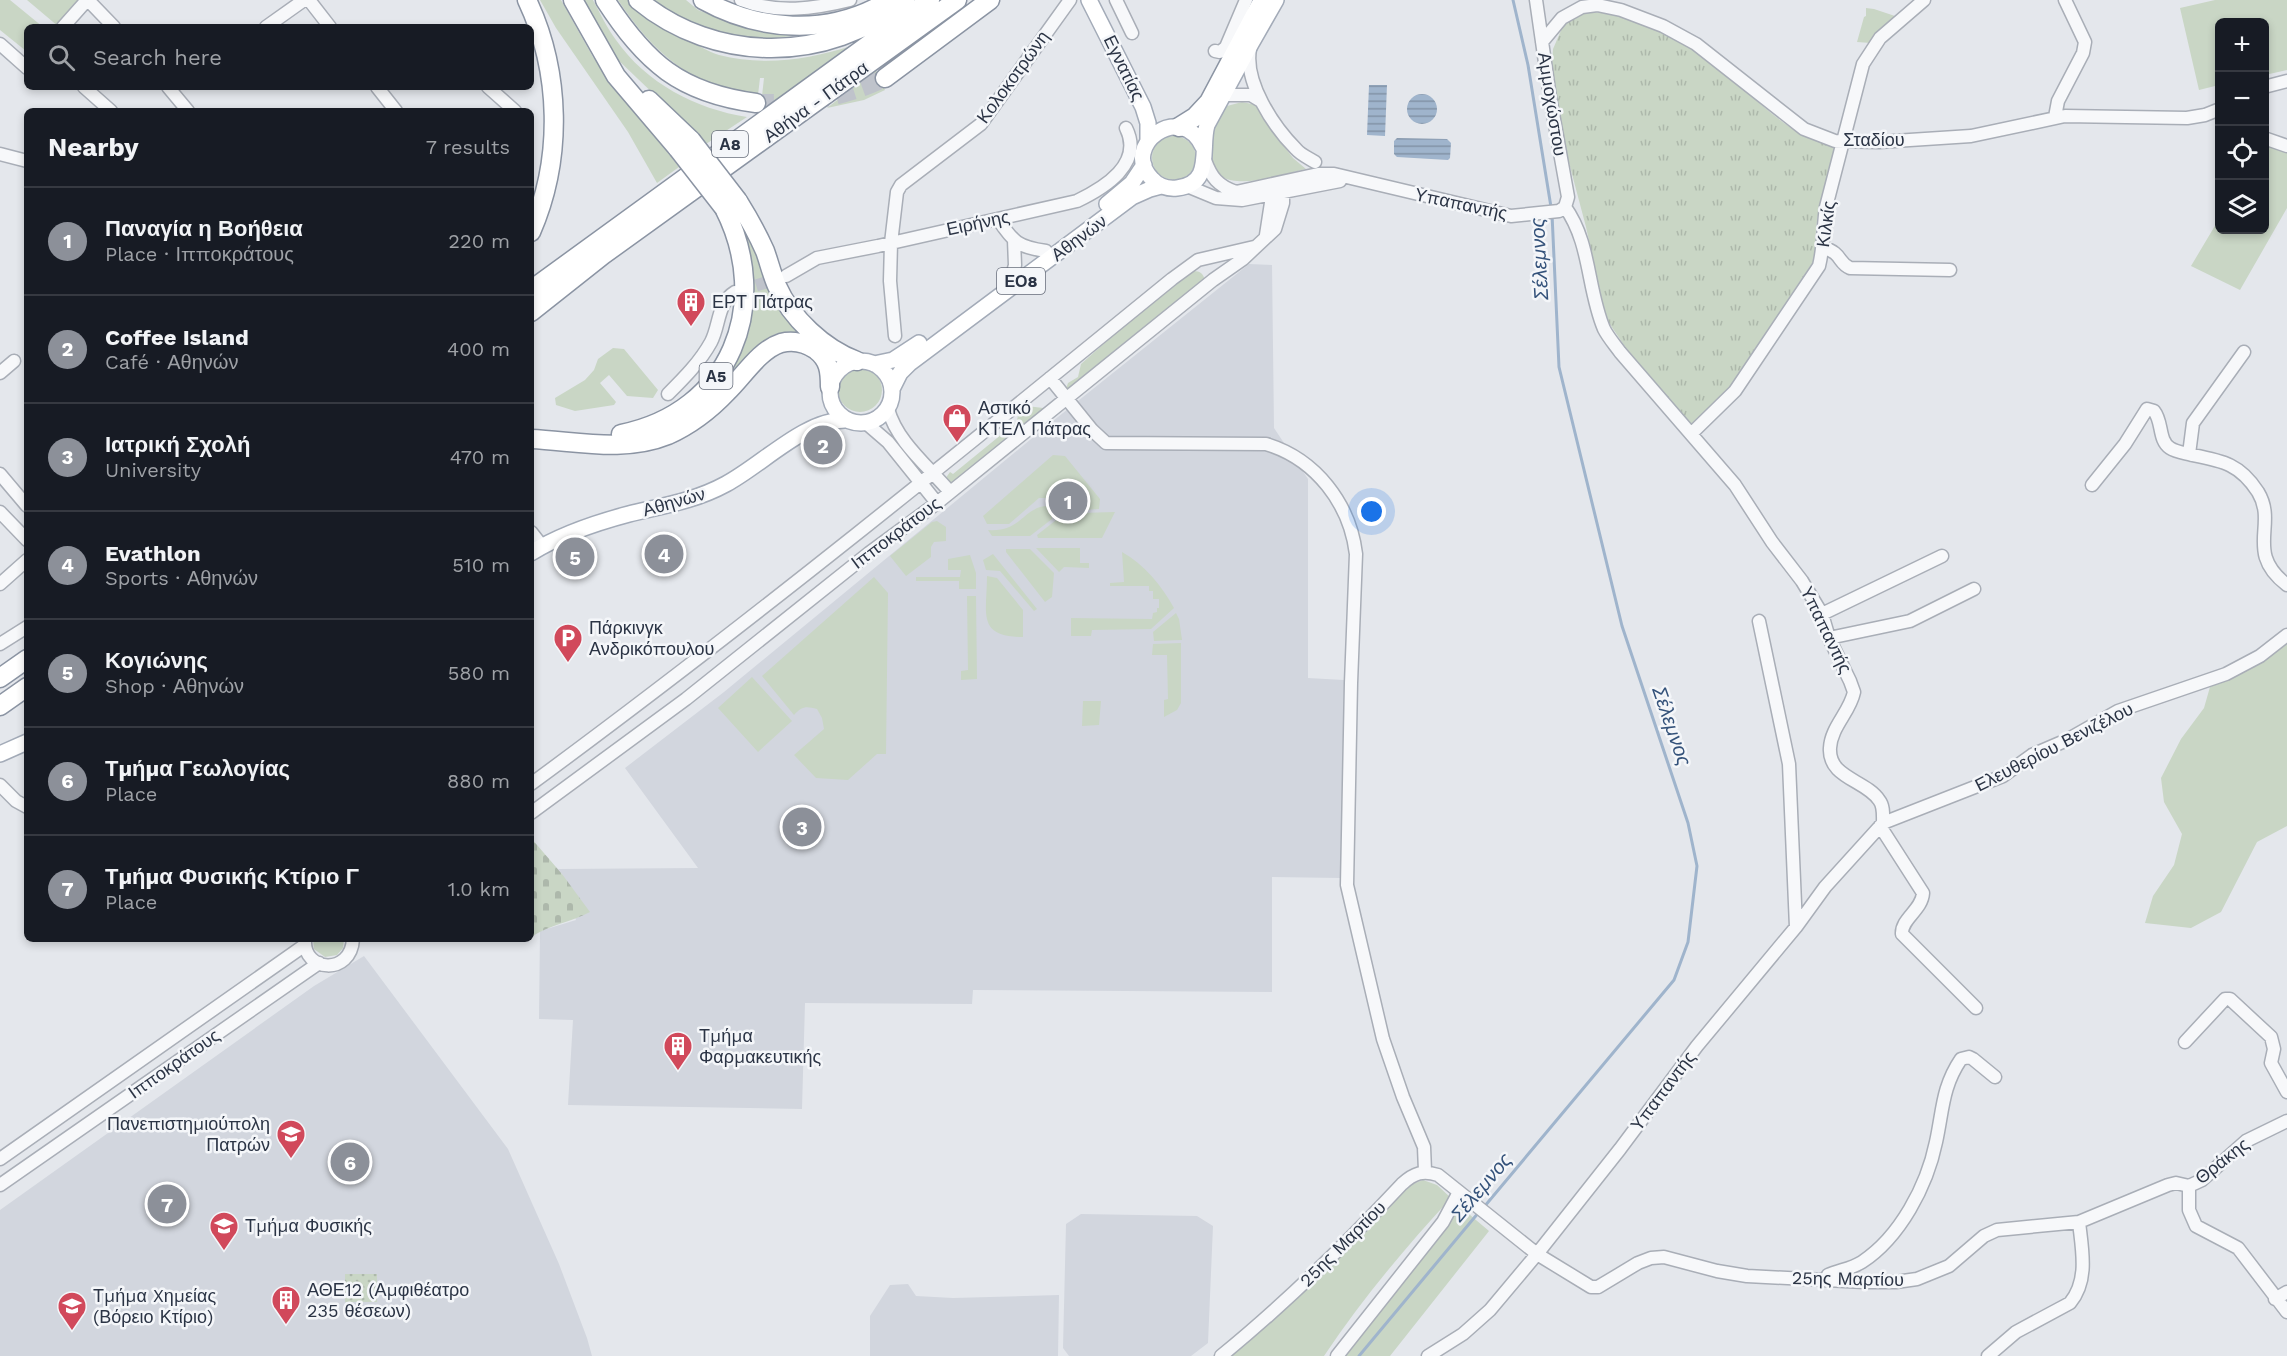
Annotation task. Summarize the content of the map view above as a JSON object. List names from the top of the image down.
{
  "streets": {
    "highway": ["Αθήνα - Πάτρα", "Α8", "Α5"],
    "main road": ["Εγνατίας", "Αθηνών", "ΕΟ8"],
    "street": [
      "Κολοκοτρώνη",
      "Αμμοχώστου",
      "Σταδίου",
      "Υπαπαντής",
      "Ειρήνης",
      "Κιλκίς",
      "Ιπποκράτους",
      "Ελευθερίου Βενιζέλου",
      "Θράκης",
      "25ης Μαρτίου"
    ]
  },
  "crossings": [
    ["Εγνατίας", "Αθηνών"],
    ["Κολοκοτρώνη", "Ειρήνης"],
    ["Αμμοχώστου", "Σταδίου"],
    ["Αμμοχώστου", "Υπαπαντής"],
    ["Σταδίου", "Κιλκίς"],
    ["Υπαπαντής", "Κιλκίς"],
    ["Υπαπαντής", "Ιπποκράτους"],
    ["Υπαπαντής", "Ελευθερίου Βενιζέλου"],
    ["Υπαπαντής", "25ης Μαρτίου"],
    ["Θράκης", "25ης Μαρτίου"]
  ],
  "water": ["Σέλεμνος"],
  "places": {
    "building": ["ΕΡΤ Πάτρας", "Τμήμα Φαρμακευτικής", "ΑΘΕ12 (Αμφιθέατρο 235 θέσεων)"],
    "shop": ["Αστικό ΚΤΕΛ Πάτρας"],
    "parking": ["Πάρκινγκ Ανδρικόπουλου"],
    "school or university": ["Πανεπιστημιούπολη Πατρών", "Τμήμα Φυσικής", "Τμήμα Xημείας (Βόρειο Κτίριο)"]
  },
  "page": {
    "map_buttons": ["+", "−"],
    "search": "Search here",
    "heading": ["Nearby", "7 results"],
    "list": [
      {
        "mark": "1",
        "name": "Παναγία η Βοήθεια",
        "note": "Place · Ιπποκράτους",
        "value": "220 m"
      },
      {
        "mark": "2",
        "name": "Coffee Island",
        "note": "Café · Αθηνών",
        "value": "400 m"
      },
      {
        "mark": "3",
        "name": "Ιατρική Σχολή",
        "note": "University",
        "value": "470 m"
      },
      {
        "mark": "4",
        "name": "Evathlon",
        "note": "Sports · Αθηνών",
        "value": "510 m"
      },
      {
        "mark": "5",
        "name": "Κογιώνης",
        "note": "Shop · Αθηνών",
        "value": "580 m"
      },
      {
        "mark": "6",
        "name": "Τμήμα Γεωλογίας",
        "note": "Place",
        "value": "880 m"
      },
      {
        "mark": "7",
        "name": "Τμήμα Φυσικής Κτίριο Γ",
        "note": "Place",
        "value": "1.0 km"
      }
    ],
    "pins": [
      "2",
      "1",
      "4",
      "5",
      "3",
      "6",
      "7"
    ]
  }
}
